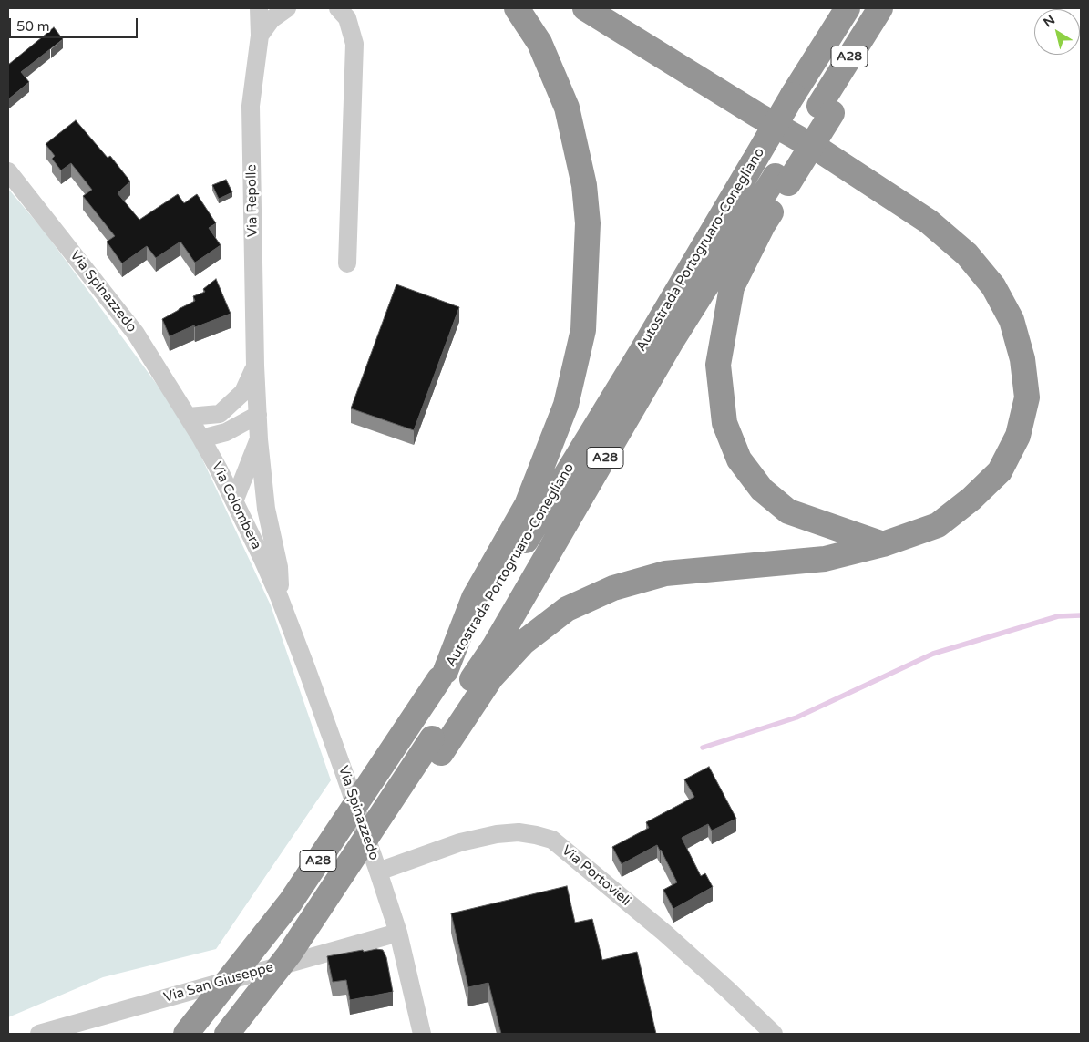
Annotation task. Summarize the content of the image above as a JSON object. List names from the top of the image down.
{
  "streets": {
    "highway": ["A28", "Autostrada Portogruaro-Conegliano"],
    "street": [
      "Via Repolle",
      "Via Spinazzedo",
      "Via Colombera",
      "Via Portovieli",
      "Via San Giuseppe"
    ]
  },
  "crossings": [
    ["Via Repolle", "Via Spinazzedo"],
    ["Via Repolle", "Via Colombera"],
    ["Via Spinazzedo", "Via Colombera"],
    ["Via Spinazzedo", "Via Portovieli"],
    ["Via Spinazzedo", "Via San Giuseppe"]
  ],
  "scale_bar": "50 m",
  "north": "top left"
}
